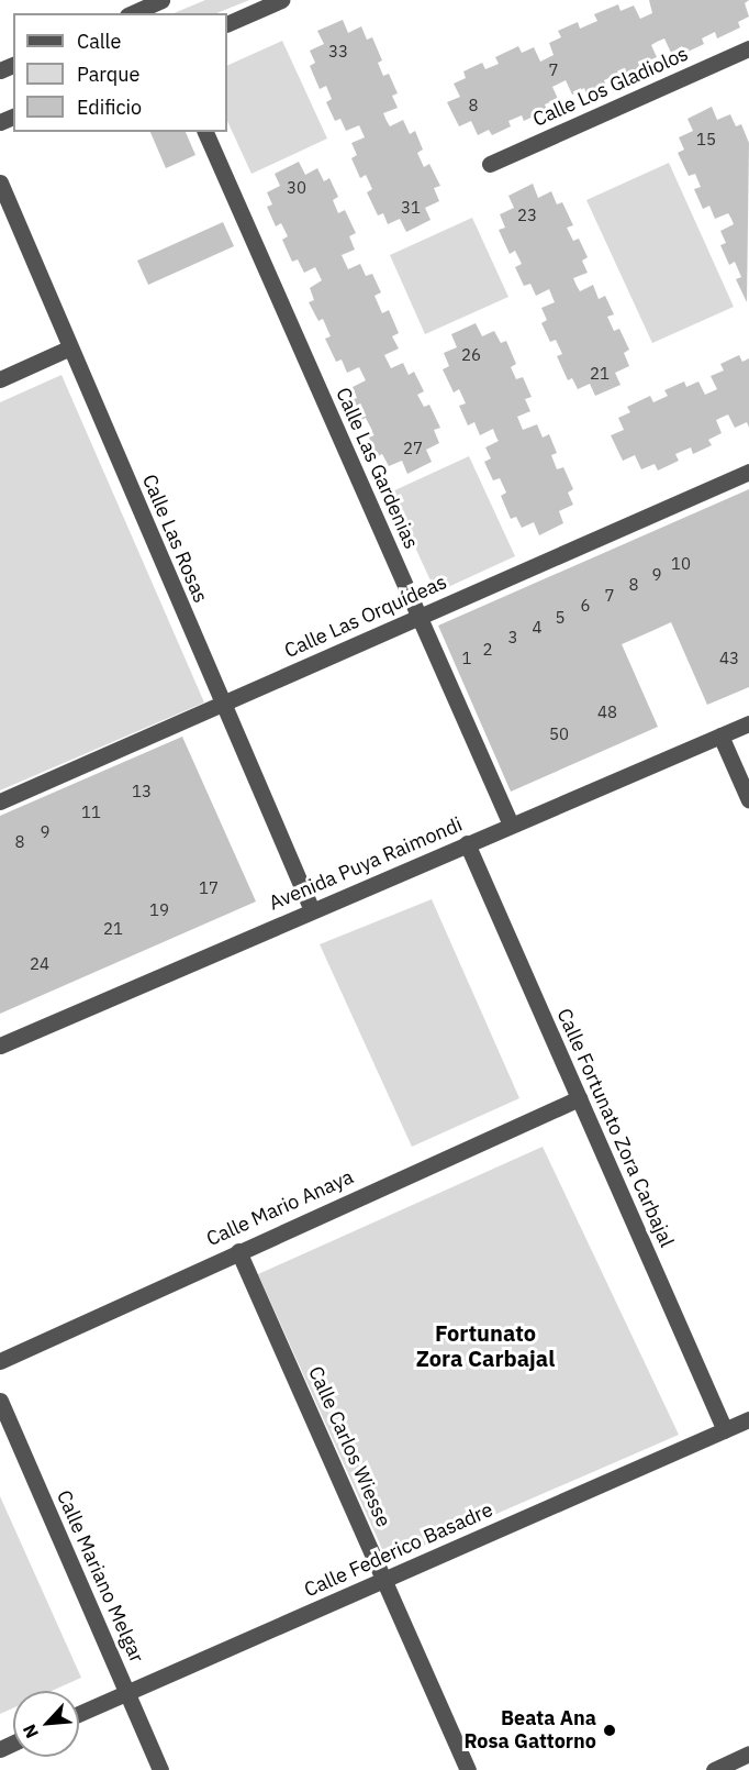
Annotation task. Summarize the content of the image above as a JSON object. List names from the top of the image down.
{
  "streets": {
    "street": [
      "Calle Los Gladiolos",
      "Calle Las Gardenias",
      "Calle Las Rosas",
      "Calle Las Orquídeas",
      "Avenida Puya Raimondi",
      "Calle Fortunato Zora Carbajal",
      "Calle Mario Anaya",
      "Calle Carlos Wiesse",
      "Calle Federico Basadre",
      "Calle Mariano Melgar"
    ]
  },
  "crossings": [
    ["Calle Las Gardenias", "Calle Las Orquídeas"],
    ["Calle Las Gardenias", "Avenida Puya Raimondi"],
    ["Calle Las Rosas", "Calle Las Orquídeas"],
    ["Calle Las Rosas", "Avenida Puya Raimondi"],
    ["Avenida Puya Raimondi", "Calle Fortunato Zora Carbajal"],
    ["Calle Fortunato Zora Carbajal", "Calle Mario Anaya"],
    ["Calle Fortunato Zora Carbajal", "Calle Federico Basadre"],
    ["Calle Mario Anaya", "Calle Carlos Wiesse"],
    ["Calle Carlos Wiesse", "Calle Federico Basadre"],
    ["Calle Federico Basadre", "Calle Mariano Melgar"]
  ],
  "districts": ["Fortunato Zora Carbajal"],
  "places": ["Beata Ana Rosa Gattorno"],
  "house_numbers": [
    "33",
    "7",
    "8",
    "15",
    "30",
    "31",
    "23",
    "26",
    "21",
    "27",
    "10",
    "9",
    "8",
    "7",
    "6",
    "5",
    "4",
    "3",
    "2",
    "1",
    "43",
    "48",
    "50",
    "13",
    "11",
    "9",
    "8",
    "17",
    "19",
    "21",
    "24"
  ],
  "legend": ["Calle", "Parque", "Edificio"],
  "north": "bottom left"
}
